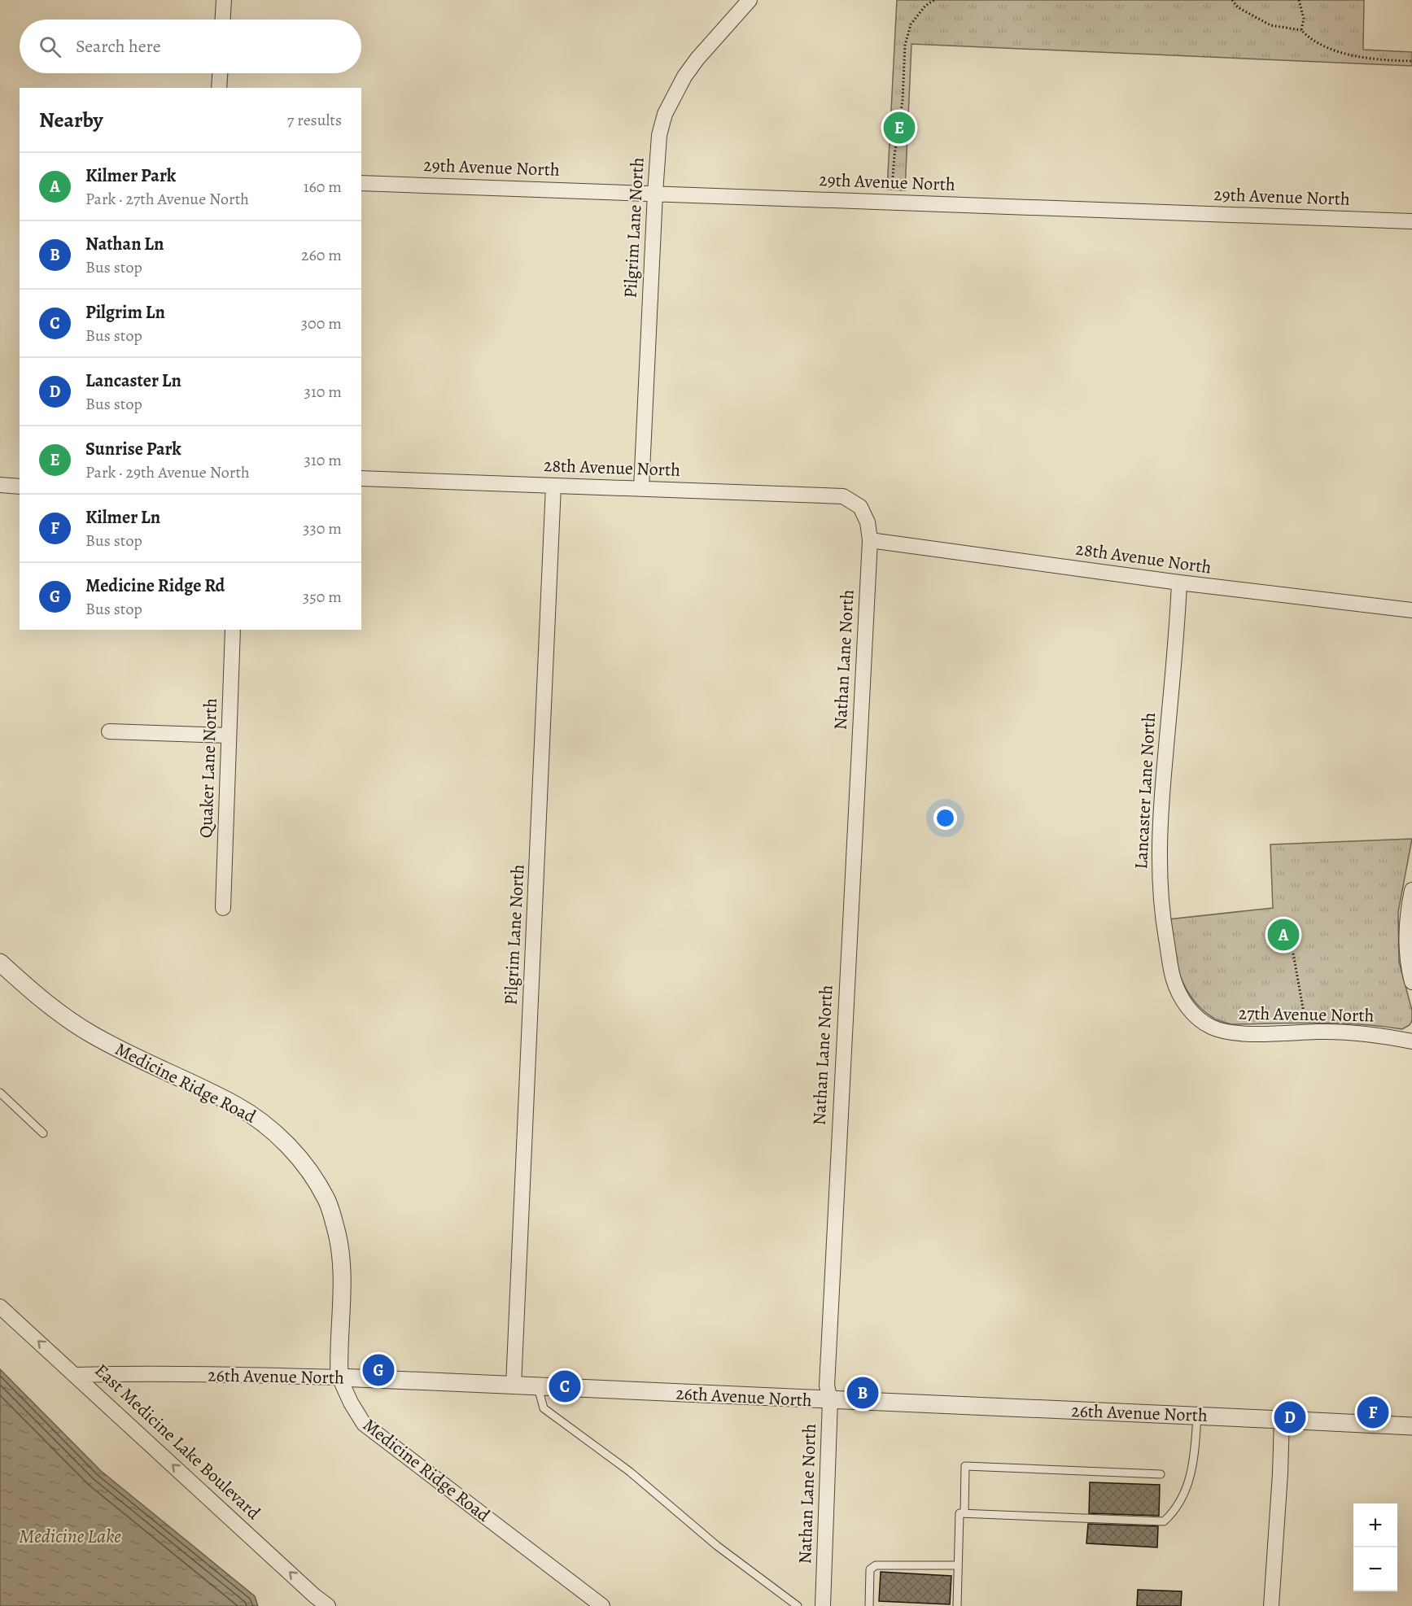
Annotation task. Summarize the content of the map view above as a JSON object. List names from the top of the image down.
{
  "streets": {
    "street": [
      "29th Avenue North",
      "Pilgrim Lane North",
      "28th Avenue North",
      "Nathan Lane North",
      "Quaker Lane North",
      "Lancaster Lane North",
      "27th Avenue North",
      "Medicine Ridge Road",
      "26th Avenue North",
      "East Medicine Lake Boulevard"
    ]
  },
  "crossings": [
    ["29th Avenue North", "Pilgrim Lane North"],
    ["Pilgrim Lane North", "28th Avenue North"],
    ["Pilgrim Lane North", "26th Avenue North"],
    ["28th Avenue North", "Nathan Lane North"],
    ["28th Avenue North", "Lancaster Lane North"],
    ["Nathan Lane North", "26th Avenue North"],
    ["Lancaster Lane North", "27th Avenue North"],
    ["Medicine Ridge Road", "26th Avenue North"],
    ["26th Avenue North", "East Medicine Lake Boulevard"]
  ],
  "one_way": ["East Medicine Lake Boulevard"],
  "water": ["Medicine Lake"],
  "page": {
    "search": "Search here",
    "heading": ["Nearby", "7 results"],
    "pins": [
      "E",
      "A",
      "G",
      "C",
      "B",
      "F",
      "D"
    ],
    "list": [
      {
        "mark": "A",
        "name": "Kilmer Park",
        "note": "Park · 27th Avenue North",
        "value": "160 m"
      },
      {
        "mark": "B",
        "name": "Nathan Ln",
        "note": "Bus stop",
        "value": "260 m"
      },
      {
        "mark": "C",
        "name": "Pilgrim Ln",
        "note": "Bus stop",
        "value": "300 m"
      },
      {
        "mark": "D",
        "name": "Lancaster Ln",
        "note": "Bus stop",
        "value": "310 m"
      },
      {
        "mark": "E",
        "name": "Sunrise Park",
        "note": "Park · 29th Avenue North",
        "value": "310 m"
      },
      {
        "mark": "F",
        "name": "Kilmer Ln",
        "note": "Bus stop",
        "value": "330 m"
      },
      {
        "mark": "G",
        "name": "Medicine Ridge Rd",
        "note": "Bus stop",
        "value": "350 m"
      }
    ],
    "map_buttons": ["+", "−"]
  }
}
